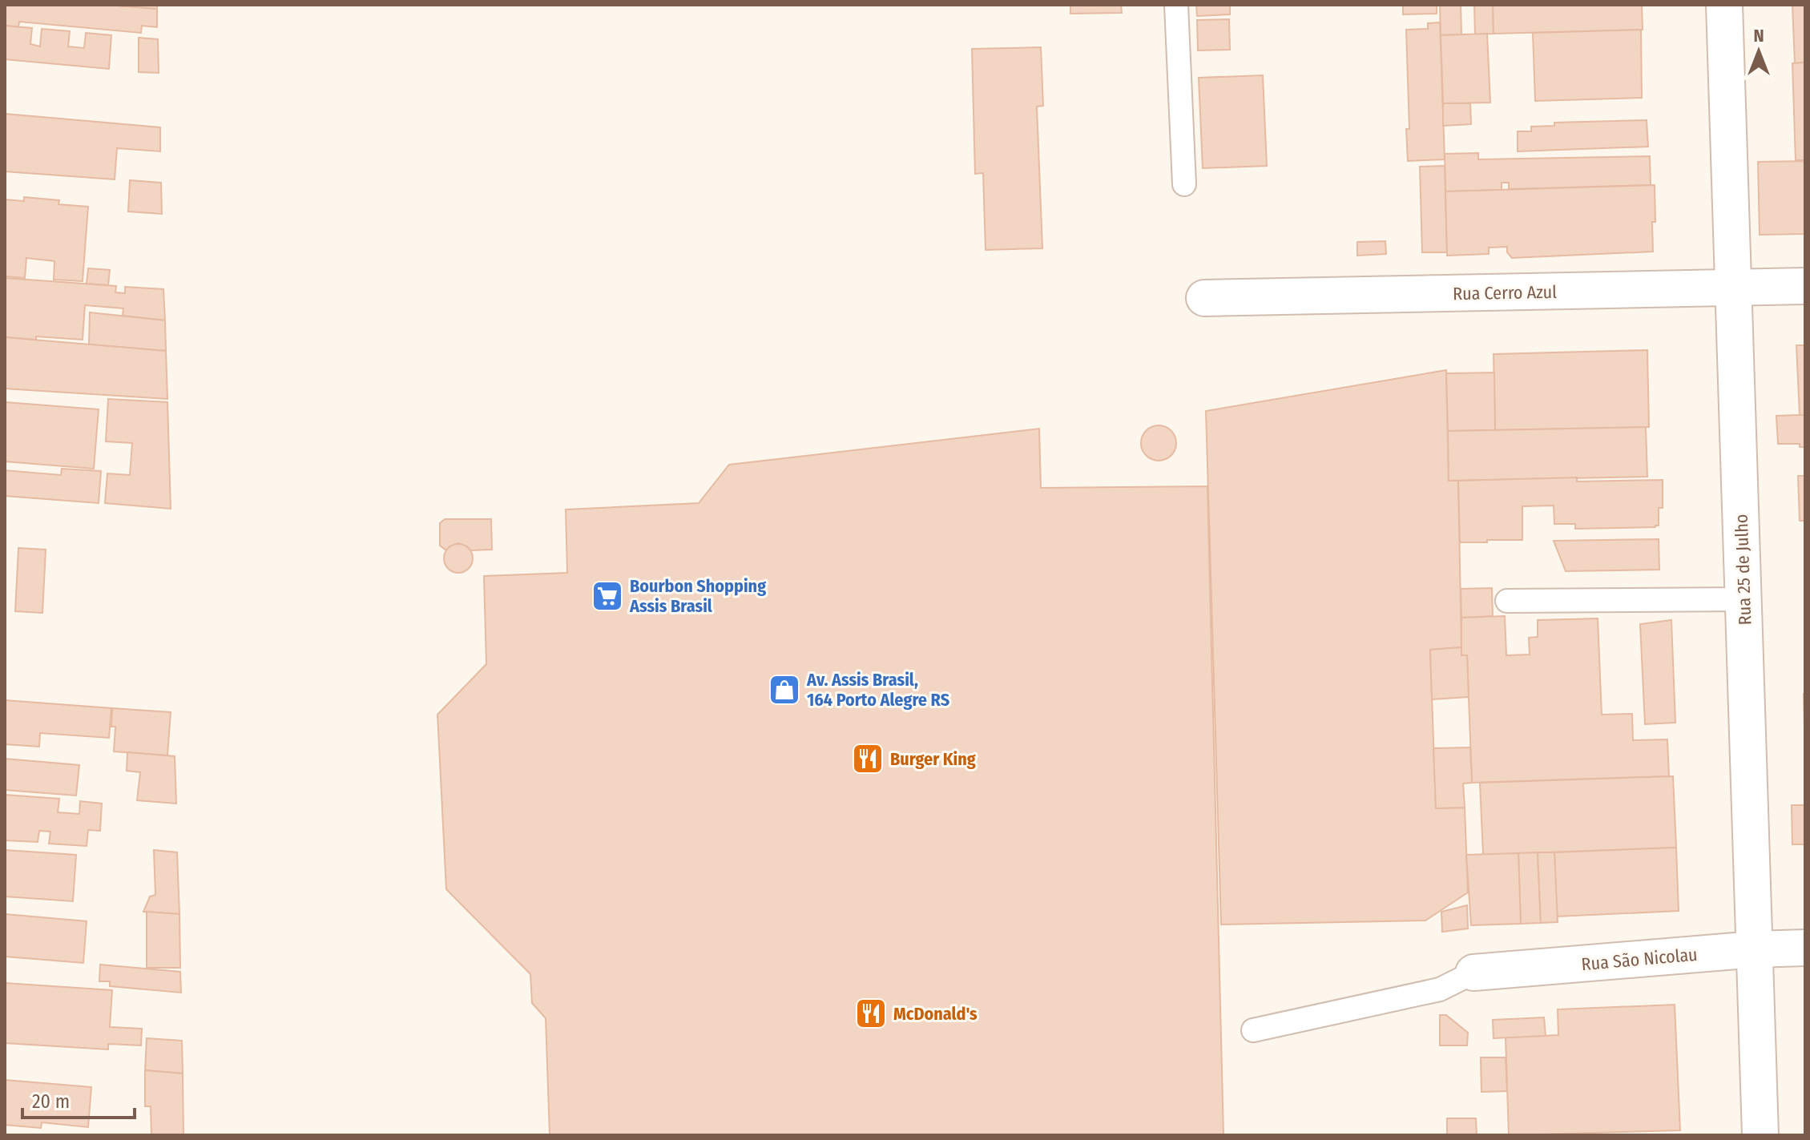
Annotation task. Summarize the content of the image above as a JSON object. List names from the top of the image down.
{
  "streets": {
    "street": ["Rua Cerro Azul", "Rua 25 de Julho", "Rua São Nicolau"]
  },
  "crossings": [
    ["Rua Cerro Azul", "Rua 25 de Julho"],
    ["Rua 25 de Julho", "Rua São Nicolau"]
  ],
  "places": {
    "supermarket": ["Bourbon Shopping Assis Brasil"],
    "shop": ["Av. Assis Brasil, 164 Porto Alegre RS"],
    "restaurant": ["Burger King", "McDonald's"]
  },
  "scale_bar": "20 m",
  "north": "top"
}
